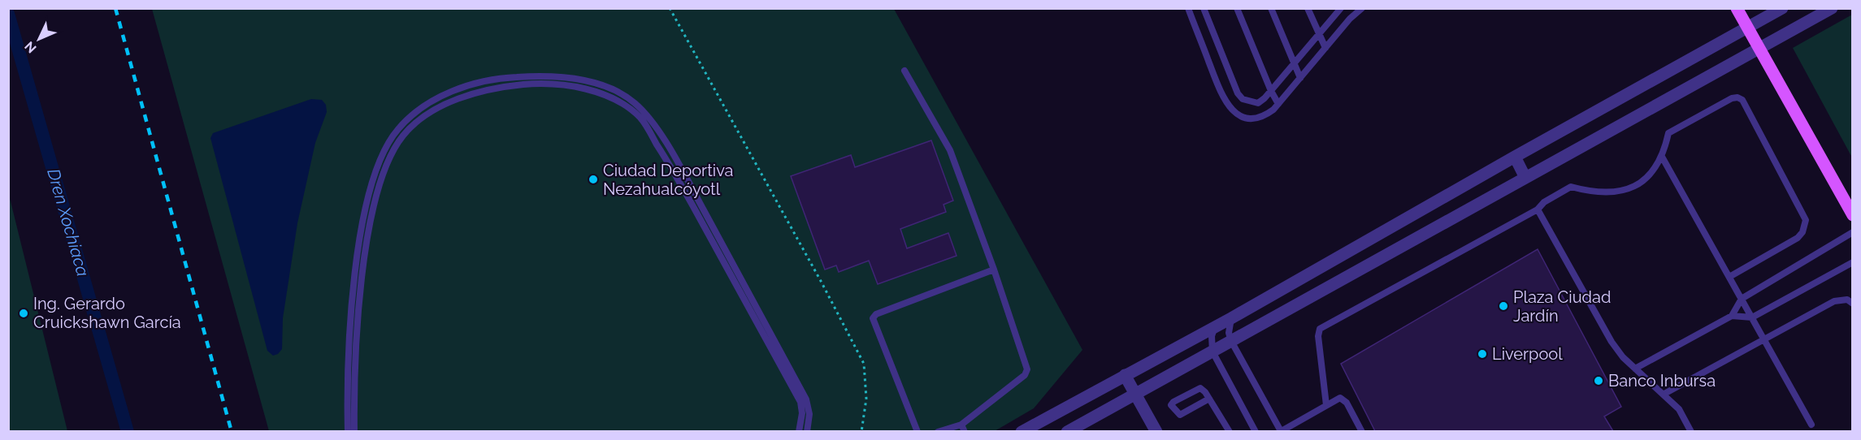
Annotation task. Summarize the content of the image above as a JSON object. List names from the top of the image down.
{
  "water": ["Dren Xochiaca"],
  "places": [
    "Ciudad Deportiva Nezahualcóyotl",
    "Plaza Ciudad Jardín",
    "Ing. Gerardo Cruickshawn García",
    "Liverpool",
    "Banco Inbursa"
  ],
  "north": "bottom left"
}
